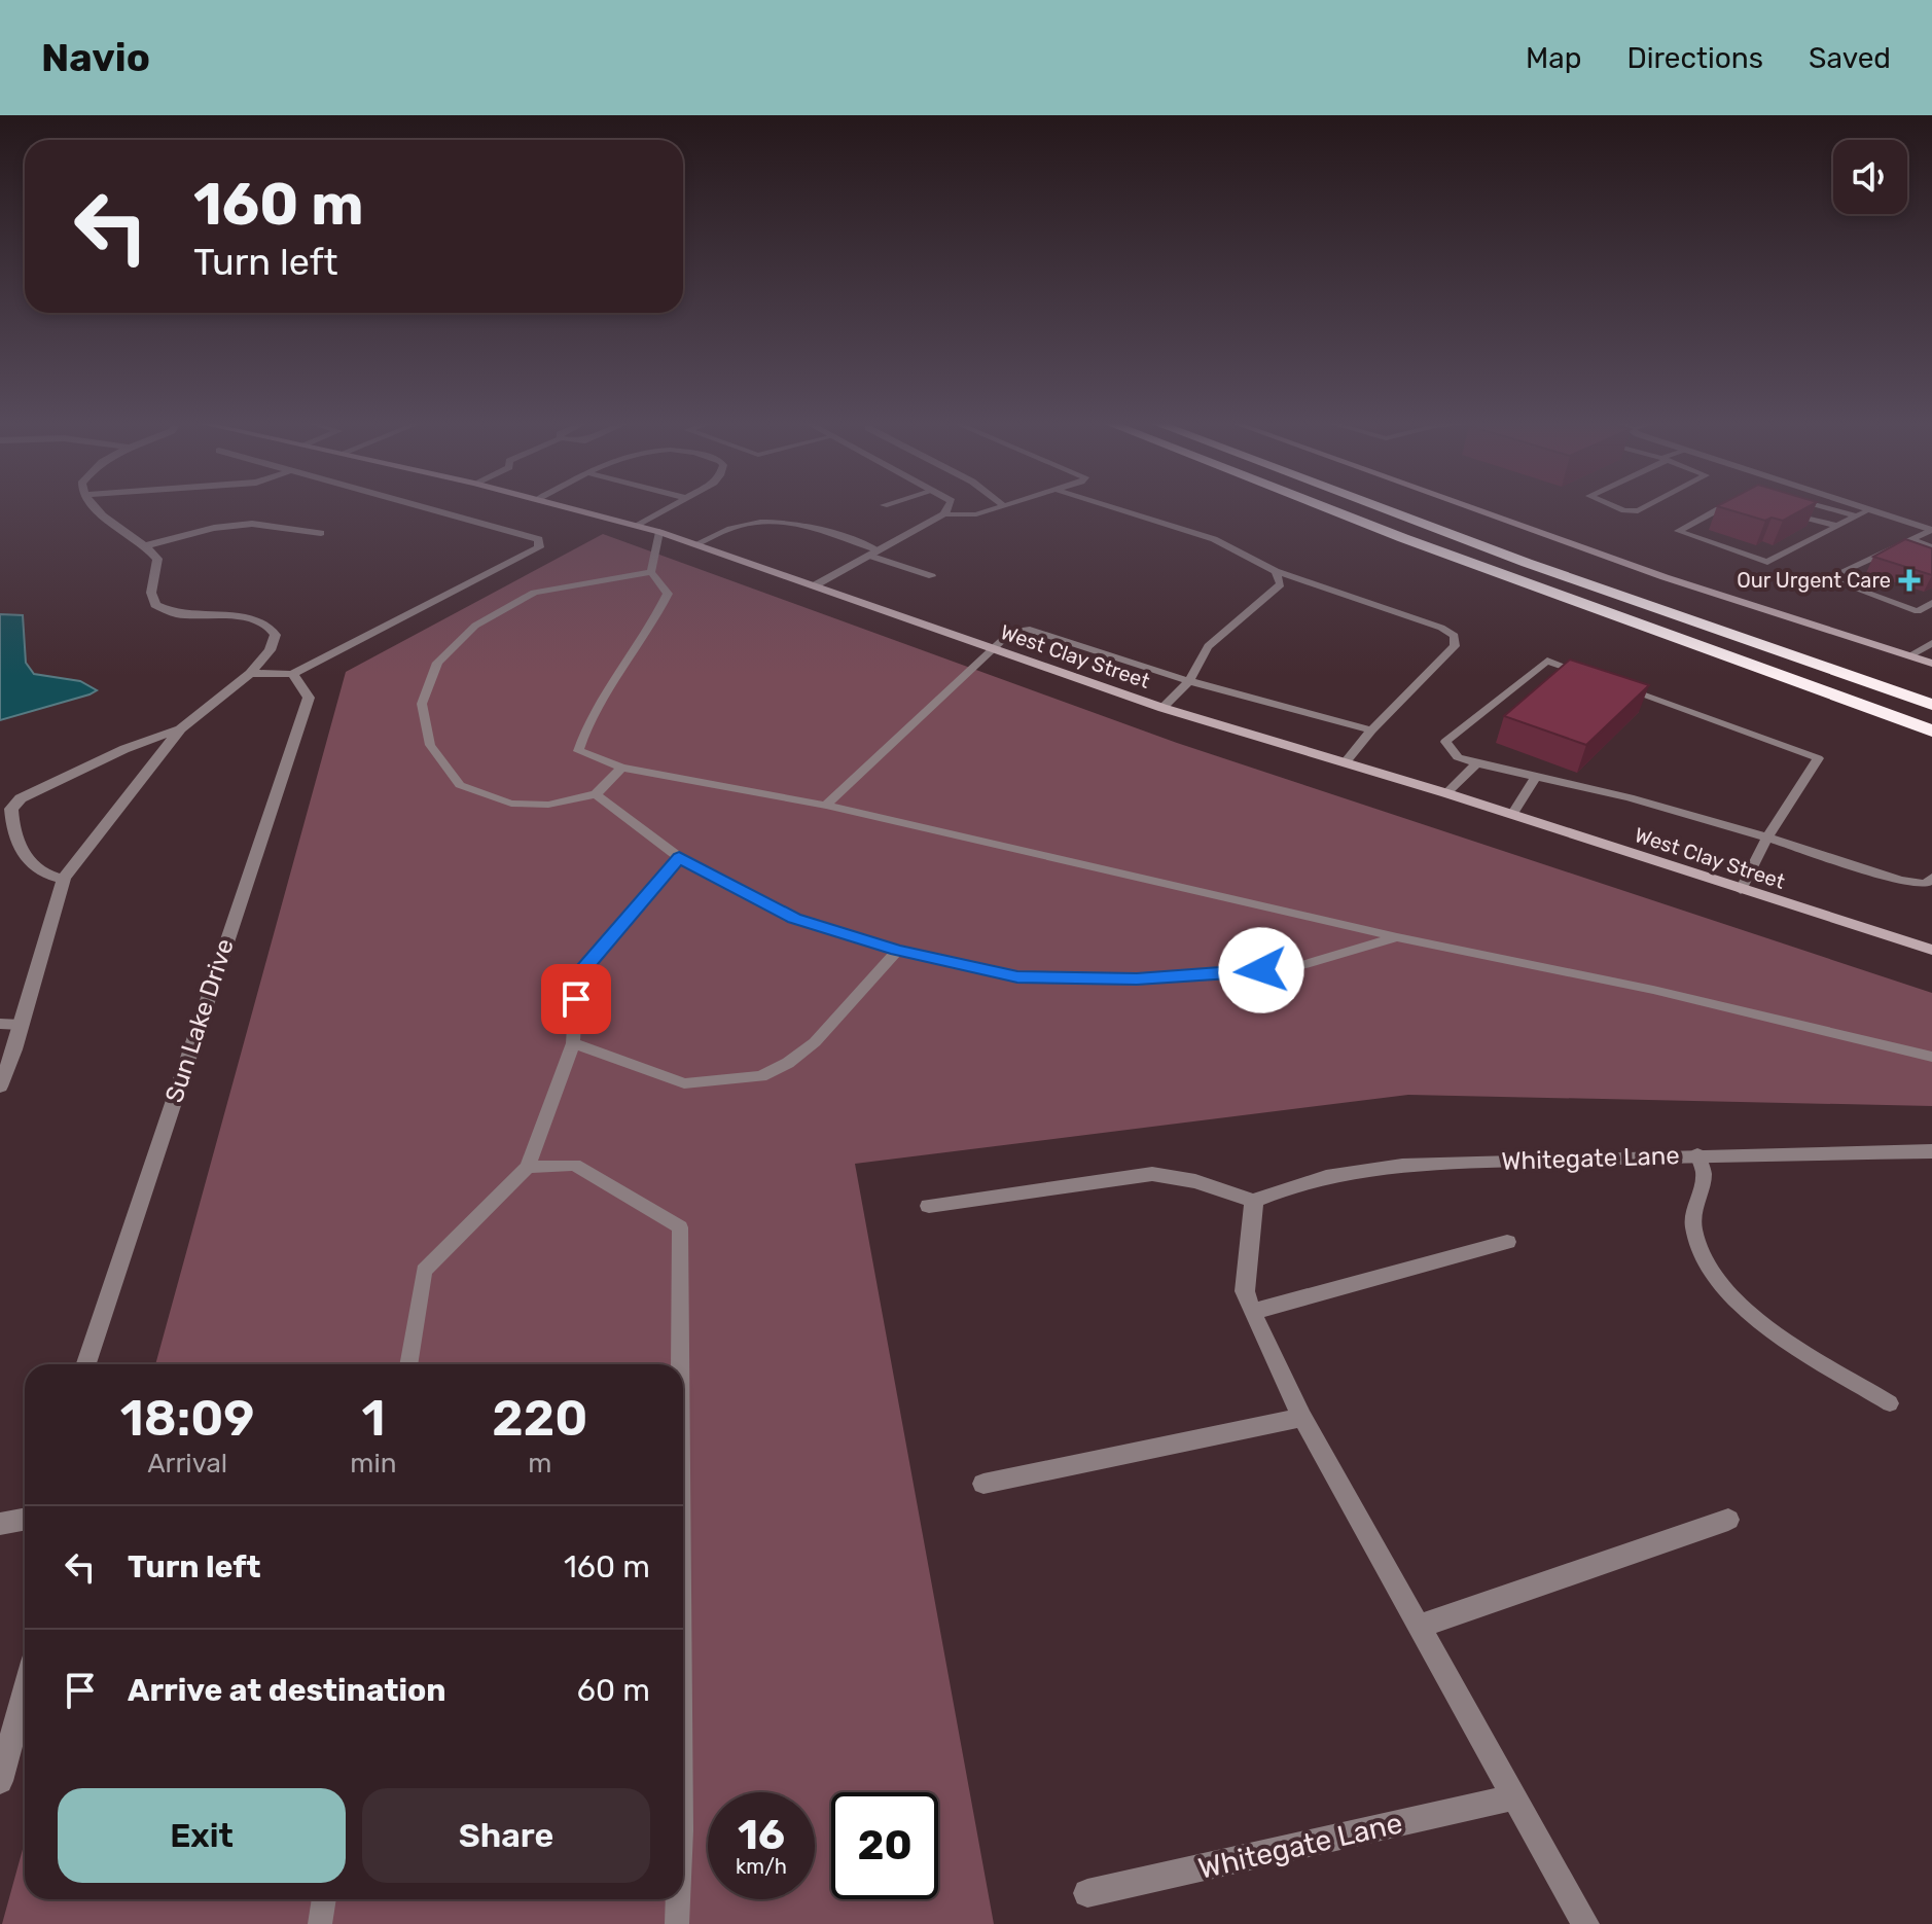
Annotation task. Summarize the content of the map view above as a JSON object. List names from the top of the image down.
{
  "streets": {
    "main road": ["West Clay Street"],
    "street": ["Sun Lake Drive", "Whitegate Lane"]
  },
  "places": {
    "health": ["Our Urgent Care"]
  },
  "page": {
    "header": "Navio",
    "nav": ["Map", "Directions", "Saved"],
    "turn": ["160 m", "Turn left"],
    "eta": [
      "18:09",
      "Arrival",
      "1",
      "min",
      "220",
      "m"
    ],
    "list": [
      {
        "name": "Turn left",
        "value": "160 m"
      },
      {
        "name": "Arrive at destination",
        "value": "60 m"
      }
    ],
    "buttons": ["Exit", "Share"],
    "speed": "16 km/h",
    "limit": "20"
  }
}
